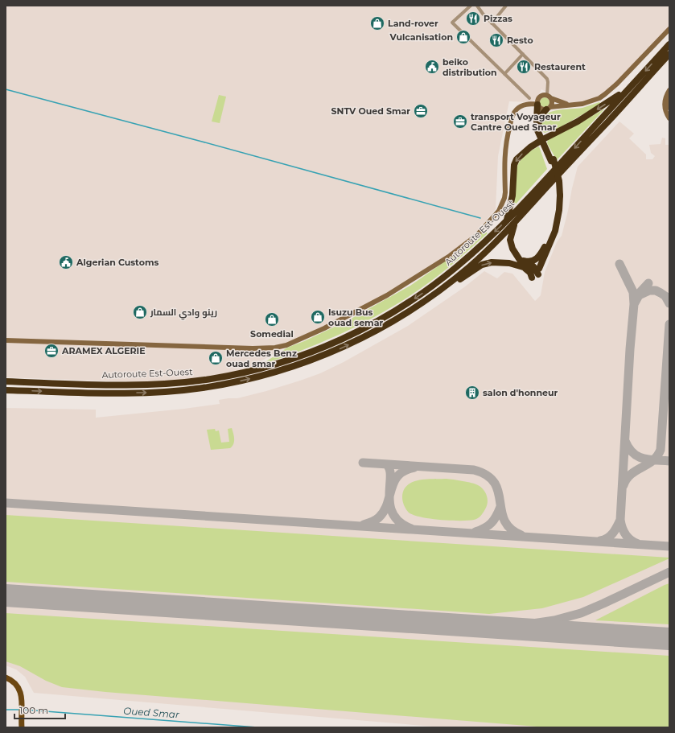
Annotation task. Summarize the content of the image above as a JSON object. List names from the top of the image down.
{
  "streets": {
    "highway": ["Autoroute Est-Ouest"]
  },
  "water": ["Oued Smar"],
  "places": {
    "restaurant": ["Pizzas", "Resto", "Restaurent"],
    "shop": [
      "Land-rover",
      "Vulcanisation",
      "رينو وادي السمار",
      "Isuzu Bus ouad semar",
      "Somedial",
      "Mercedes Benz ouad smar"
    ],
    "public building": ["beiko distribution", "Algerian Customs"],
    "office": ["SNTV Oued Smar", "transport Voyageur Cantre Oued Smar", "ARAMEX ALGERIE"],
    "building": ["salon d'honneur"]
  },
  "scale_bar": "100 m"
}
